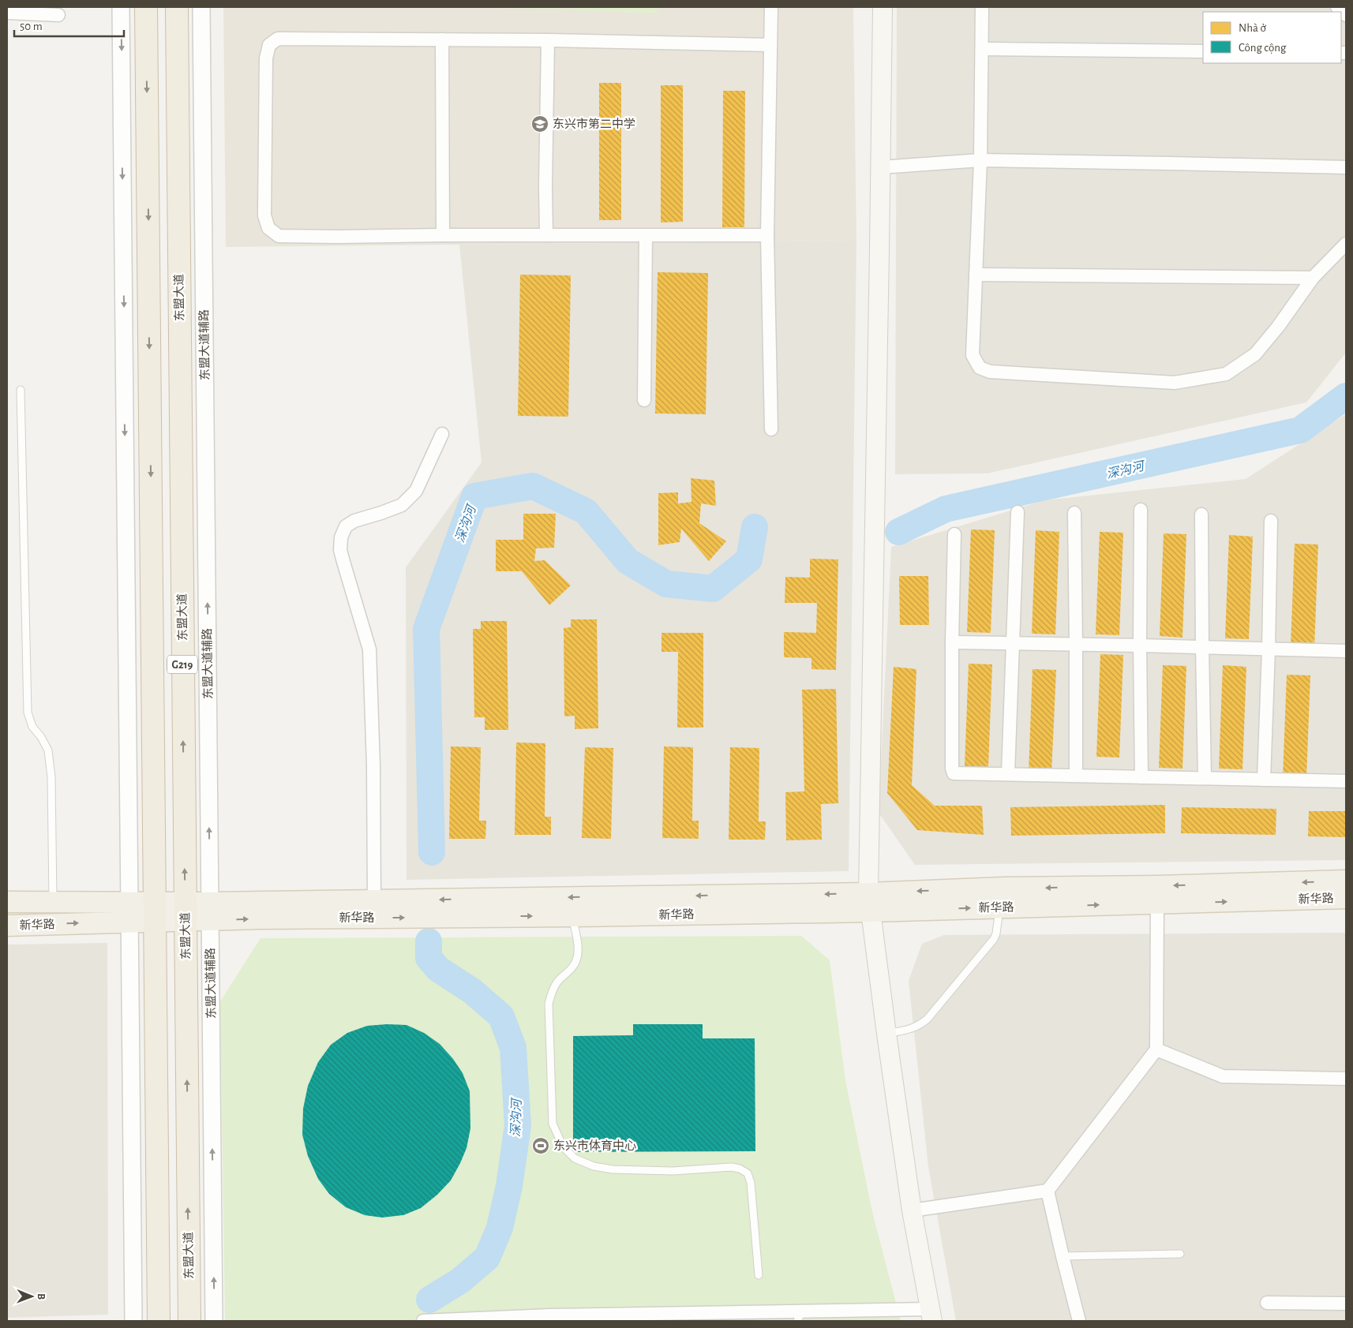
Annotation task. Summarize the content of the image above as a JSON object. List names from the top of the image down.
{
  "streets": {
    "highway": ["东盟大道", "G219"],
    "main road": ["新华路"],
    "street": ["东盟大道辅路"]
  },
  "crossings": [
    ["东盟大道", "新华路"],
    ["东盟大道辅路", "新华路"],
    ["G219", "新华路"]
  ],
  "water": ["深沟河"],
  "places": {
    "school or university": ["东兴市第二中学"],
    "sports": ["东兴市体育中心"]
  },
  "legend": ["Nhà ở", "Công cộng"],
  "scale_bar": "50 m",
  "north": "right"
}
